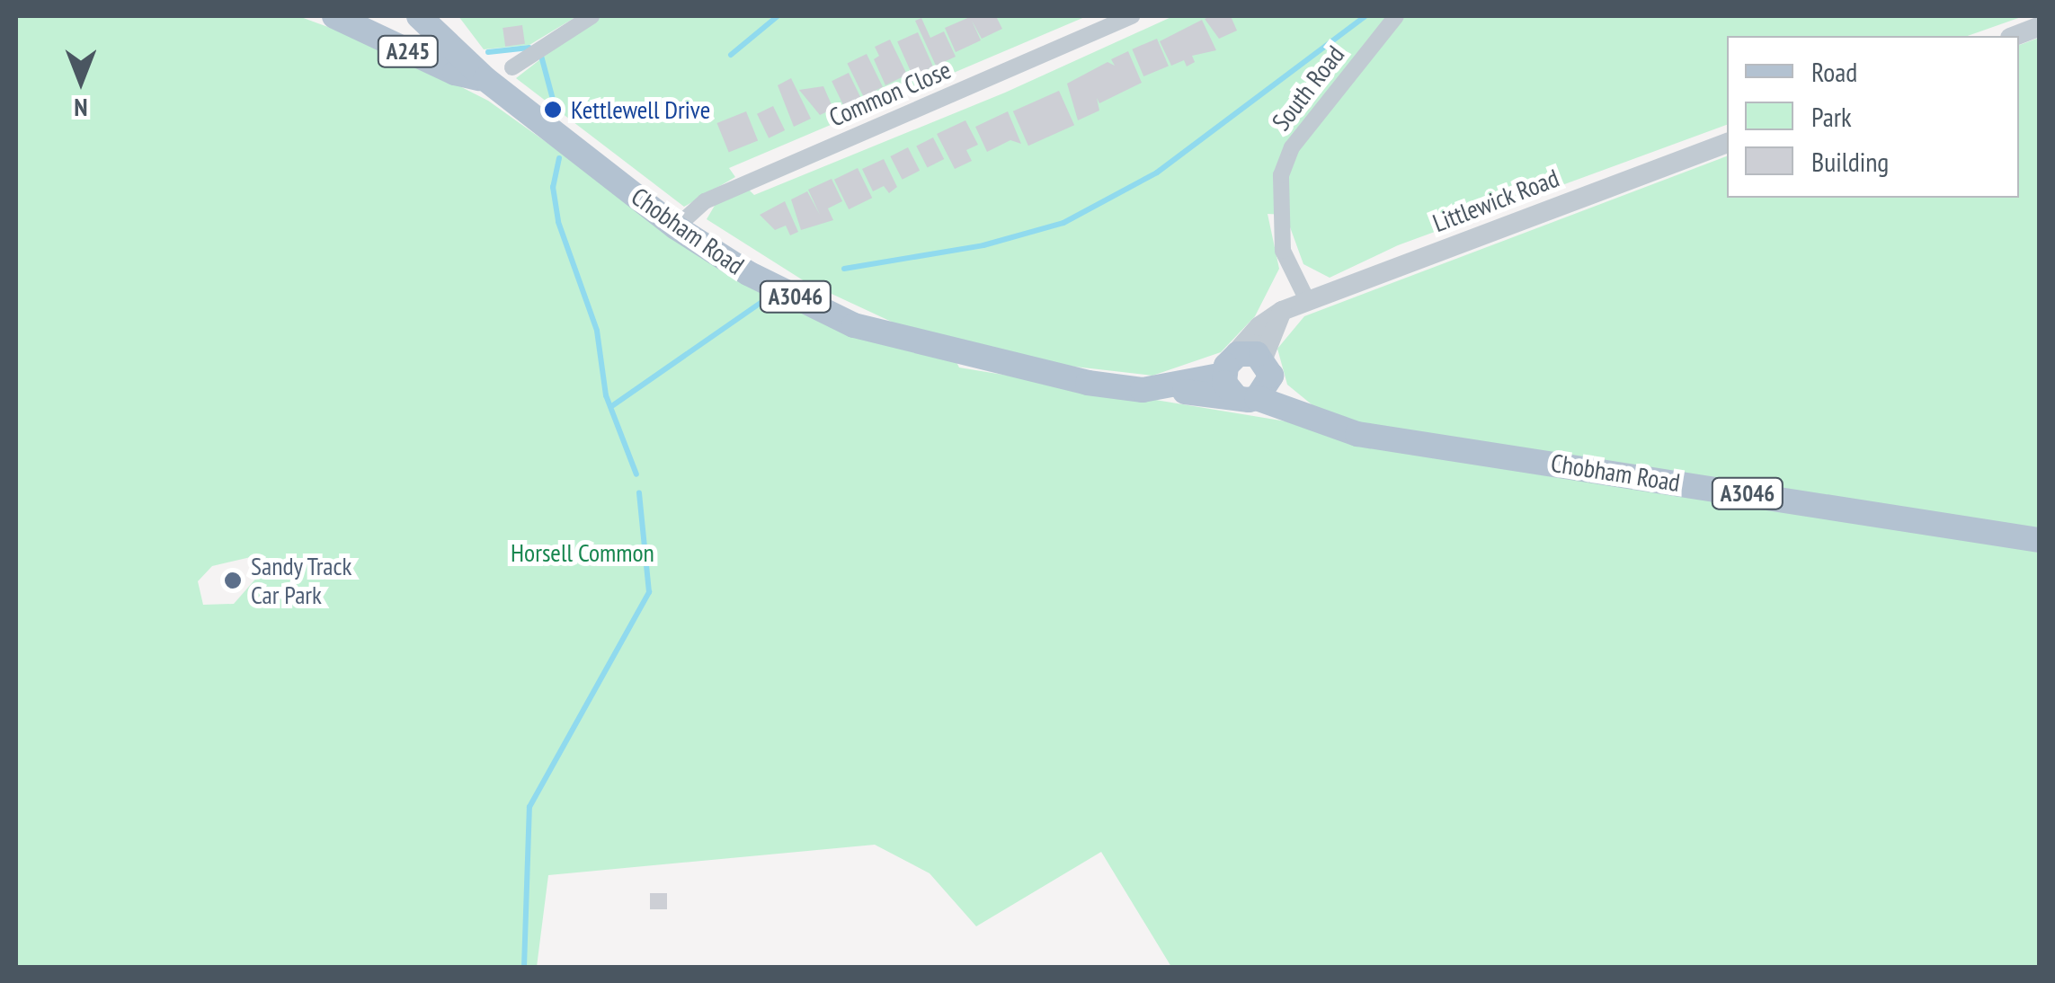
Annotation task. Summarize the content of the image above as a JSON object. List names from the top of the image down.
{
  "streets": {
    "main road": ["A245", "Chobham Road", "A3046"],
    "street": ["South Road", "Common Close", "Littlewick Road"]
  },
  "crossings": [
    ["A245", "Chobham Road"],
    ["South Road", "Littlewick Road"],
    ["Common Close", "Chobham Road"],
    ["Littlewick Road", "Chobham Road"]
  ],
  "parks": ["Horsell Common"],
  "places": ["Kettlewell Drive", "Sandy Track Car Park"],
  "legend": ["Road", "Park", "Building"],
  "north": "bottom"
}
